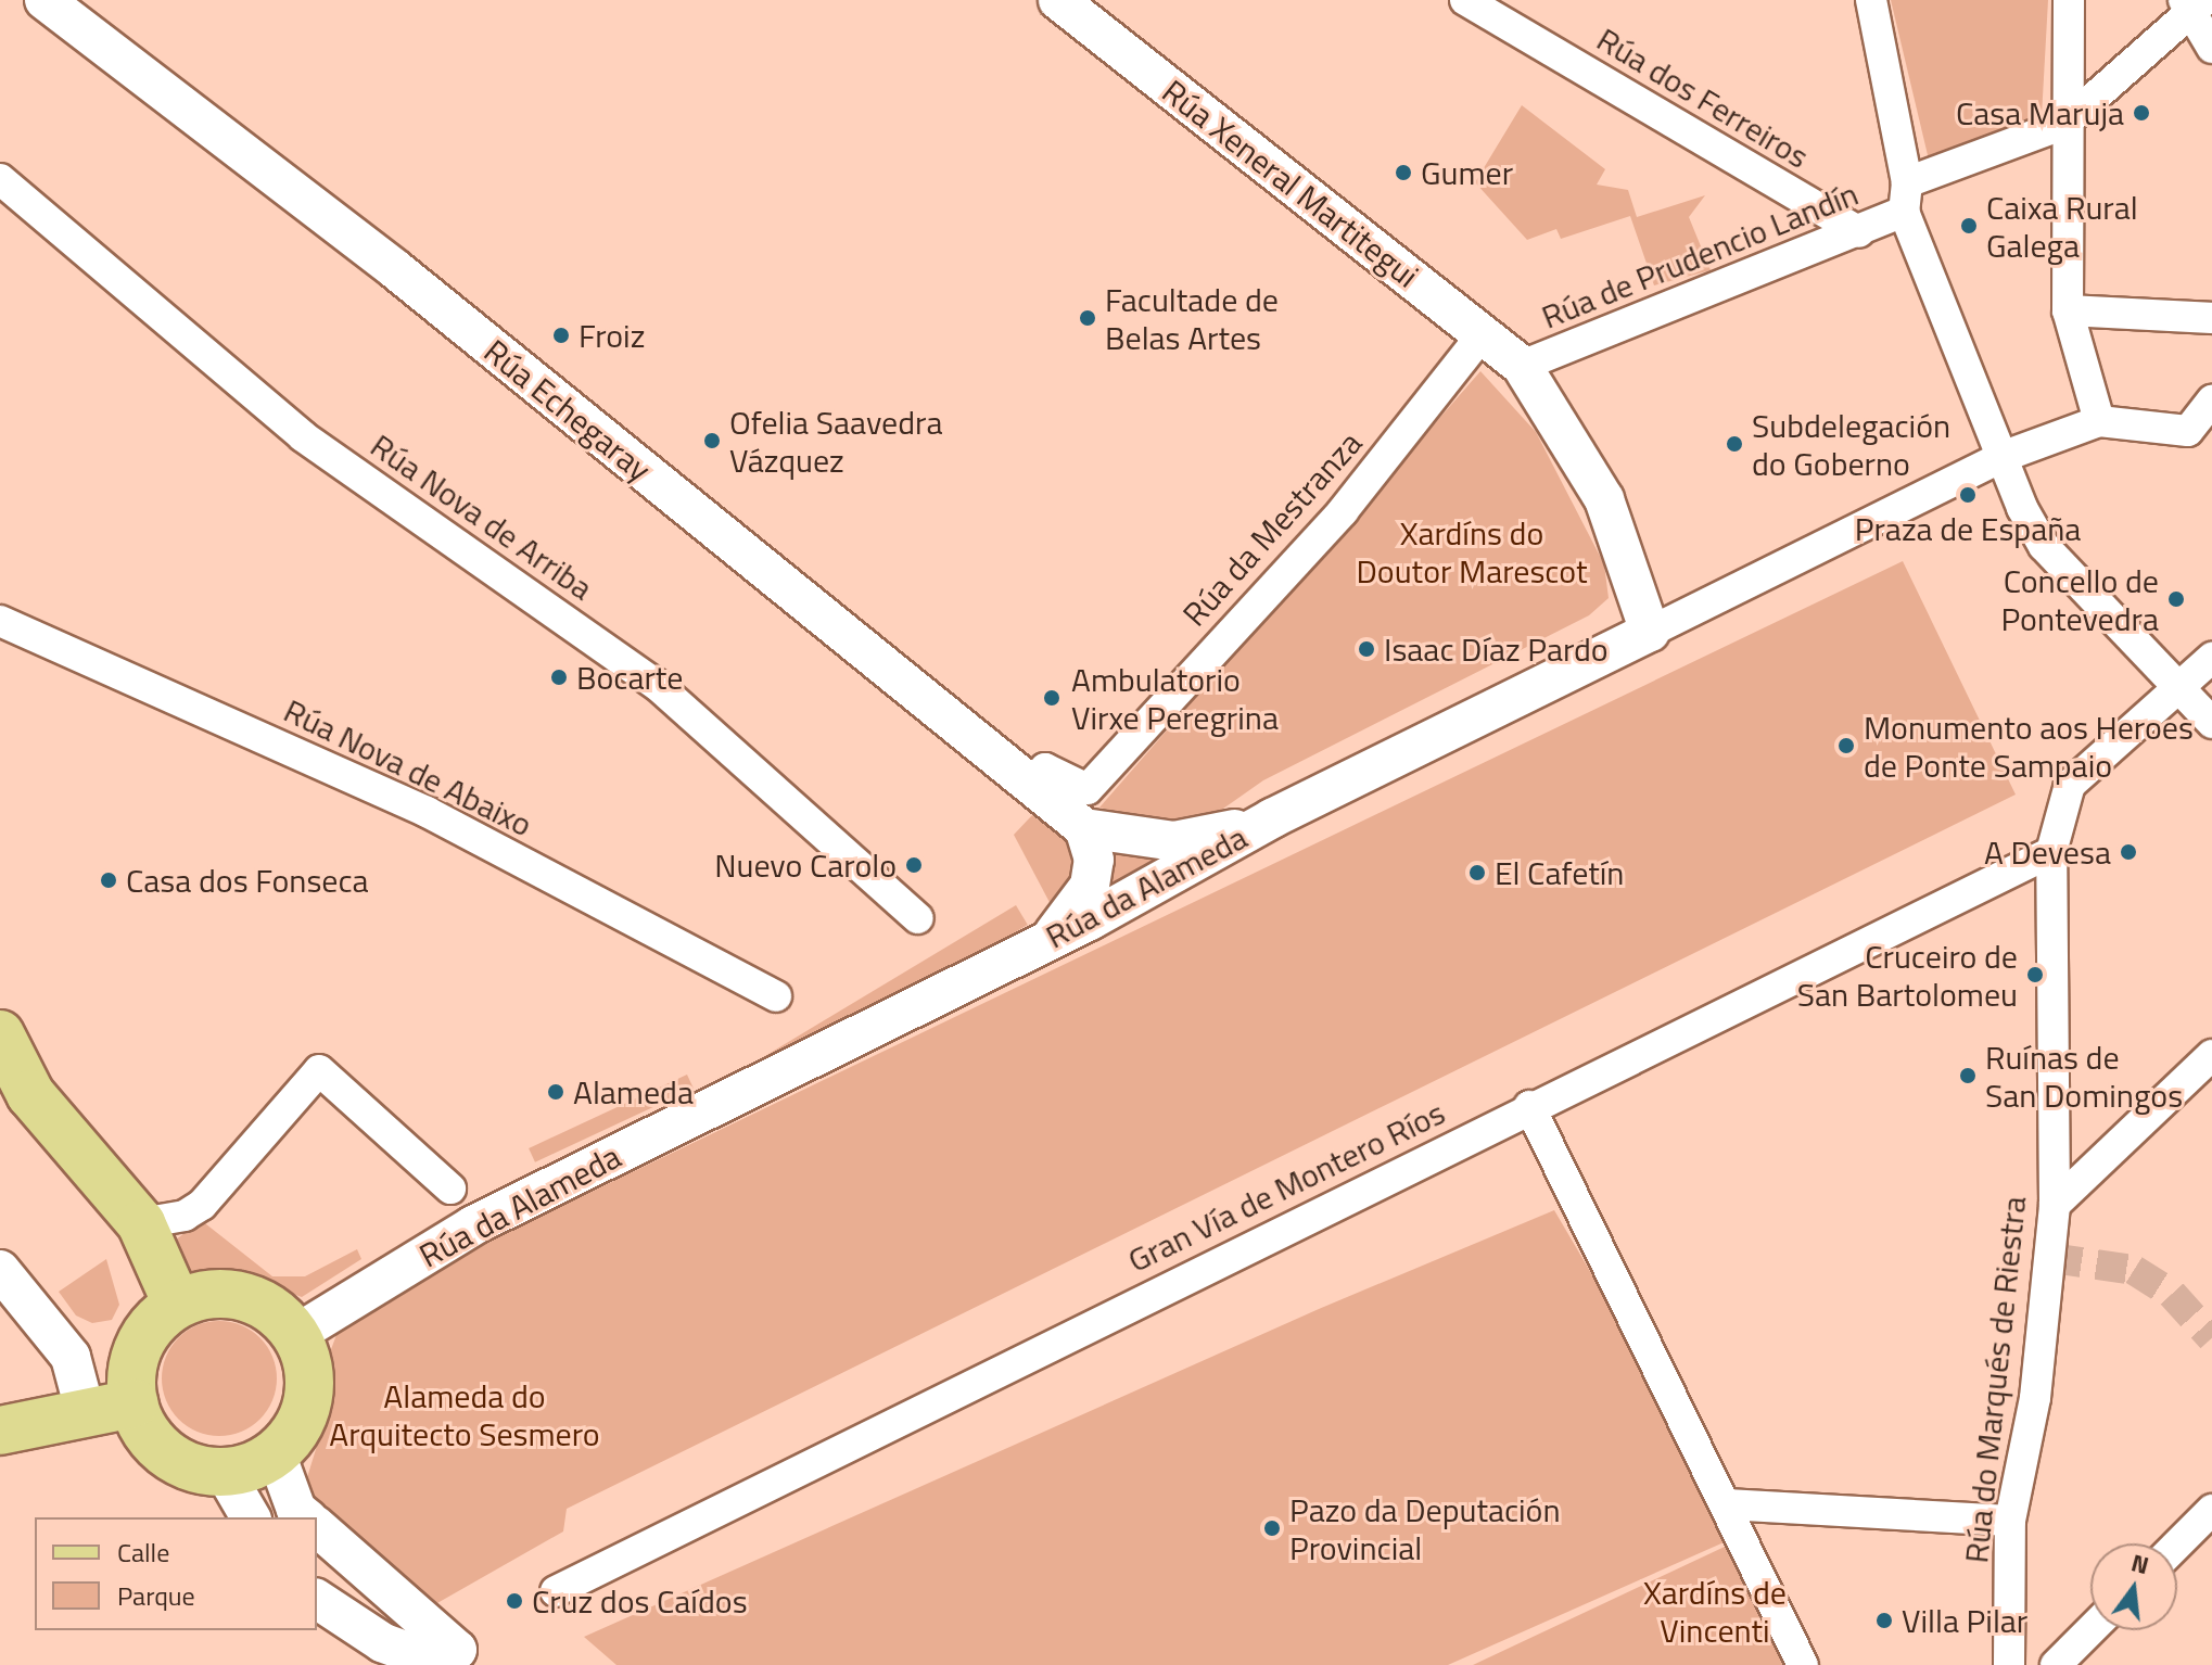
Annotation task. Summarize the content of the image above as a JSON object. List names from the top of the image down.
{
  "streets": {
    "street": [
      "Rúa dos Ferreiros",
      "Rúa Xeneral Martitegui",
      "Rúa de Prudencio Landín",
      "Rúa Echegaray",
      "Rúa Nova de Arriba",
      "Rúa da Mestranza",
      "Rúa Nova de Abaixo",
      "Rúa da Alameda",
      "Gran Vía de Montero Ríos",
      "Rúa do Marqués de Riestra"
    ]
  },
  "crossings": [
    ["Rúa dos Ferreiros", "Rúa de Prudencio Landín"],
    ["Rúa Xeneral Martitegui", "Rúa de Prudencio Landín"],
    ["Rúa Xeneral Martitegui", "Rúa da Mestranza"],
    ["Rúa Echegaray", "Rúa da Mestranza"],
    ["Rúa Echegaray", "Rúa da Alameda"],
    ["Gran Vía de Montero Ríos", "Rúa do Marqués de Riestra"]
  ],
  "parks": ["Xardíns do Doutor Marescot", "Alameda do Arquitecto Sesmero", "Xardíns de Vincenti"],
  "places": [
    "Casa Maruja",
    "Gumer",
    "Caixa Rural Galega",
    "Facultade de Belas Artes",
    "Froiz",
    "Ofelia Saavedra Vázquez",
    "Subdelegación do Goberno",
    "Praza de España",
    "Concello de Pontevedra",
    "Isaac Díaz Pardo",
    "Bocarte",
    "Ambulatorio Virxe Peregrina",
    "Monumento aos Heroes de Ponte Sampaio",
    "A Devesa",
    "Nuevo Carolo",
    "El Cafetín",
    "Casa dos Fonseca",
    "Cruceiro de San Bartolomeu",
    "Ruínas de San Domingos",
    "Alameda",
    "Pazo da Deputación Provincial",
    "Cruz dos Caídos",
    "Villa Pilar"
  ],
  "legend": ["Calle", "Parque"],
  "north": "top"
}
